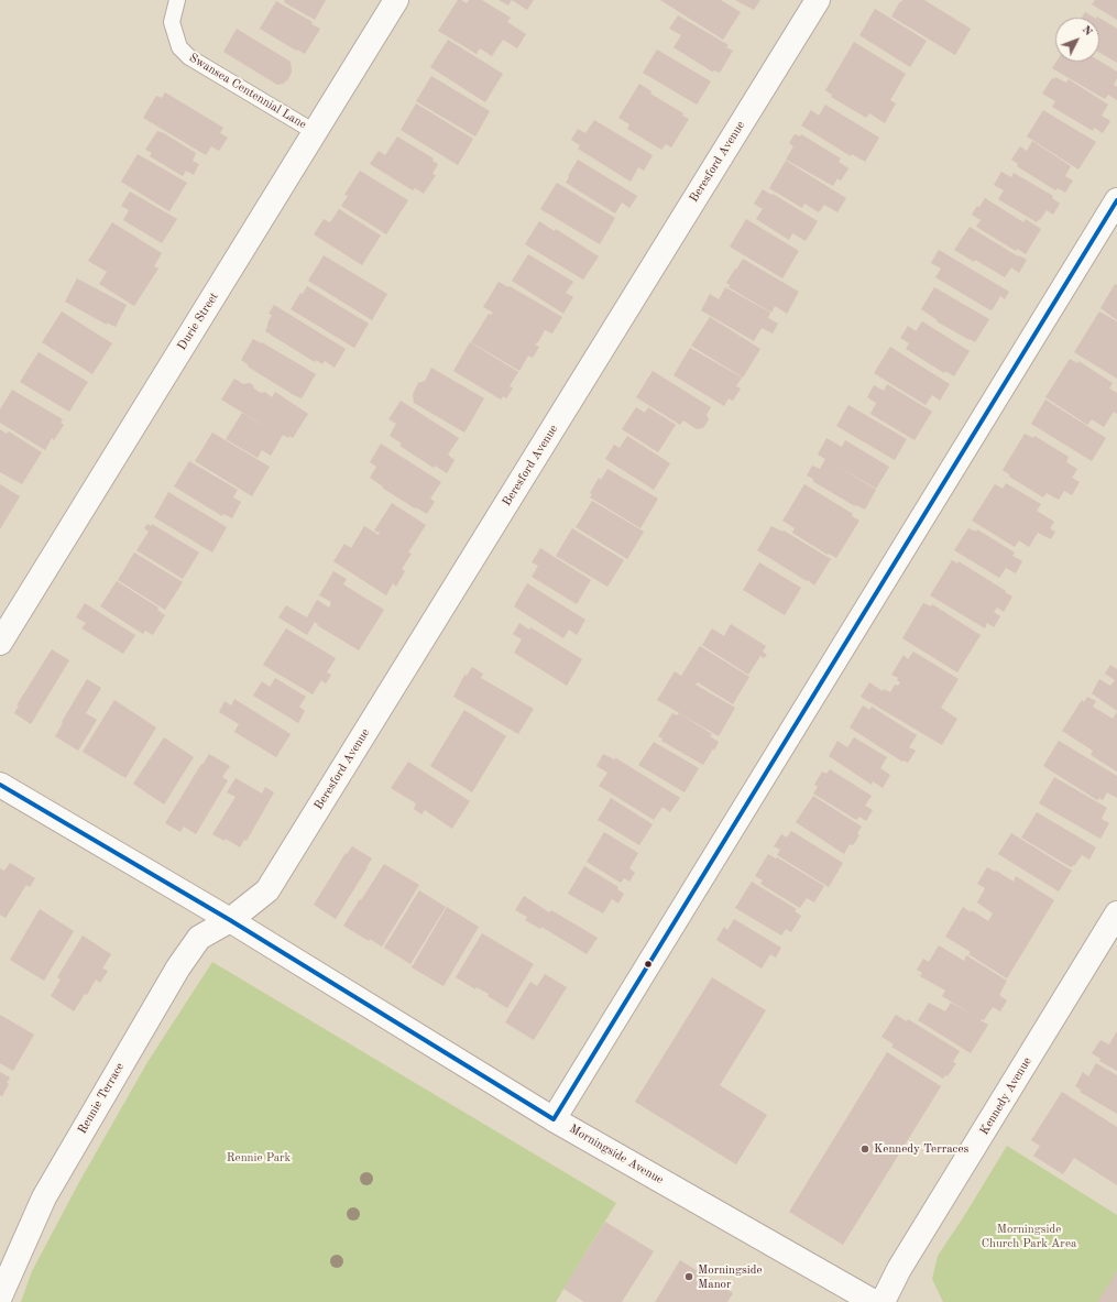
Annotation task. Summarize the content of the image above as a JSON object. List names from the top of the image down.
{
  "streets": {
    "street": [
      "Beresford Avenue",
      "Durie Street",
      "Kennedy Avenue",
      "Rennie Terrace",
      "Morningside Avenue"
    ],
    "lane": ["Swansea Centennial Lane"]
  },
  "crossings": [
    ["Swansea Centennial Lane", "Durie Street"],
    ["Beresford Avenue", "Rennie Terrace"],
    ["Beresford Avenue", "Morningside Avenue"],
    ["Rennie Terrace", "Morningside Avenue"]
  ],
  "parks": ["Rennie Park", "Morningside Church Park Area"],
  "places": ["Kennedy Terraces", "Morningside Manor"],
  "north": "top right"
}
